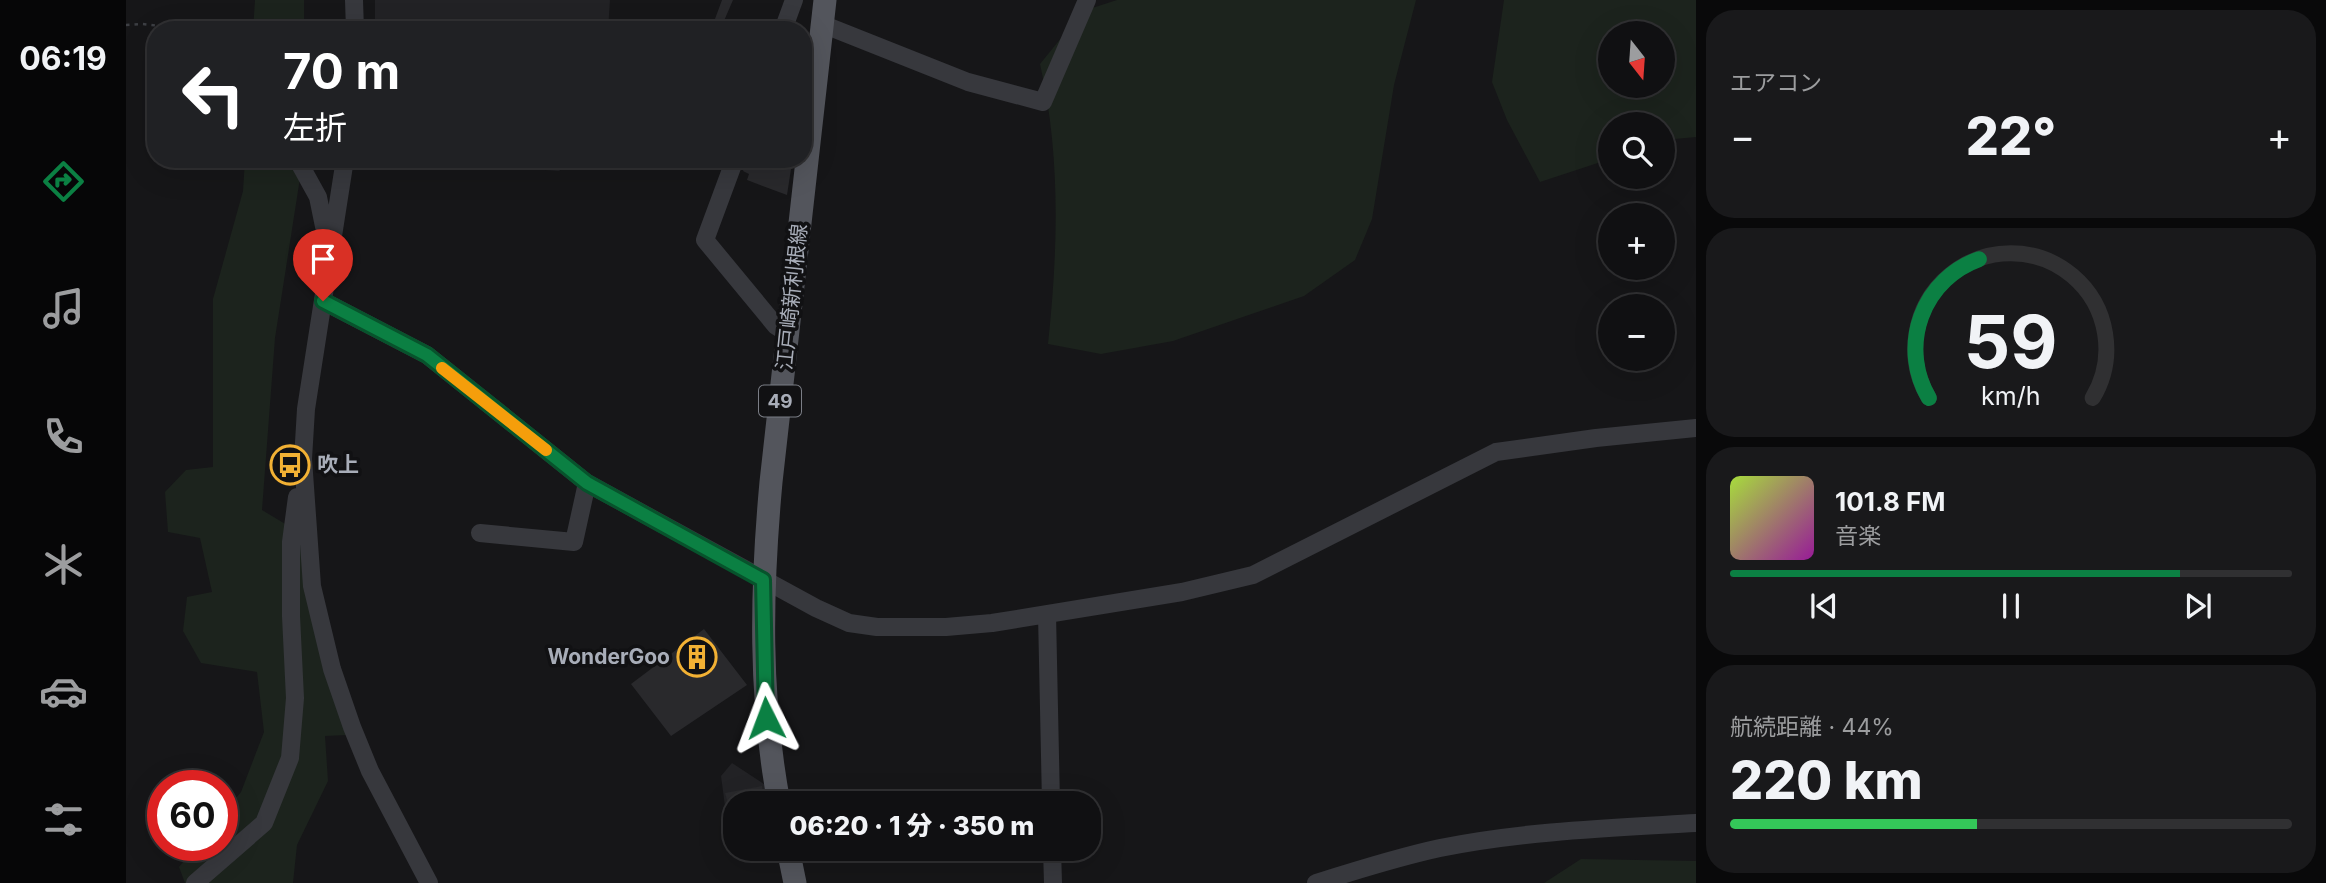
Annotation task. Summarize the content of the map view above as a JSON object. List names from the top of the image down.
{
  "streets": {
    "main road": ["江戸崎新利根線", "49"]
  },
  "places": {
    "bus stop": ["吹上"],
    "building": ["WonderGoo"]
  },
  "north": "bottom",
  "page": {
    "tabs": "06:19",
    "tile": [
      "エアコン",
      ["航続距離 · 44%", "220 km"]
    ],
    "map_buttons": ["+", "−"],
    "turn": ["70 m", "左折"],
    "heat": ["−", "22°", "+"],
    "song": ["101.8 FM", "音楽"],
    "limit": "60",
    "trip": "06:20 · 1 分 · 350 m",
    "gauge": ["59", "km/h"]
  }
}
